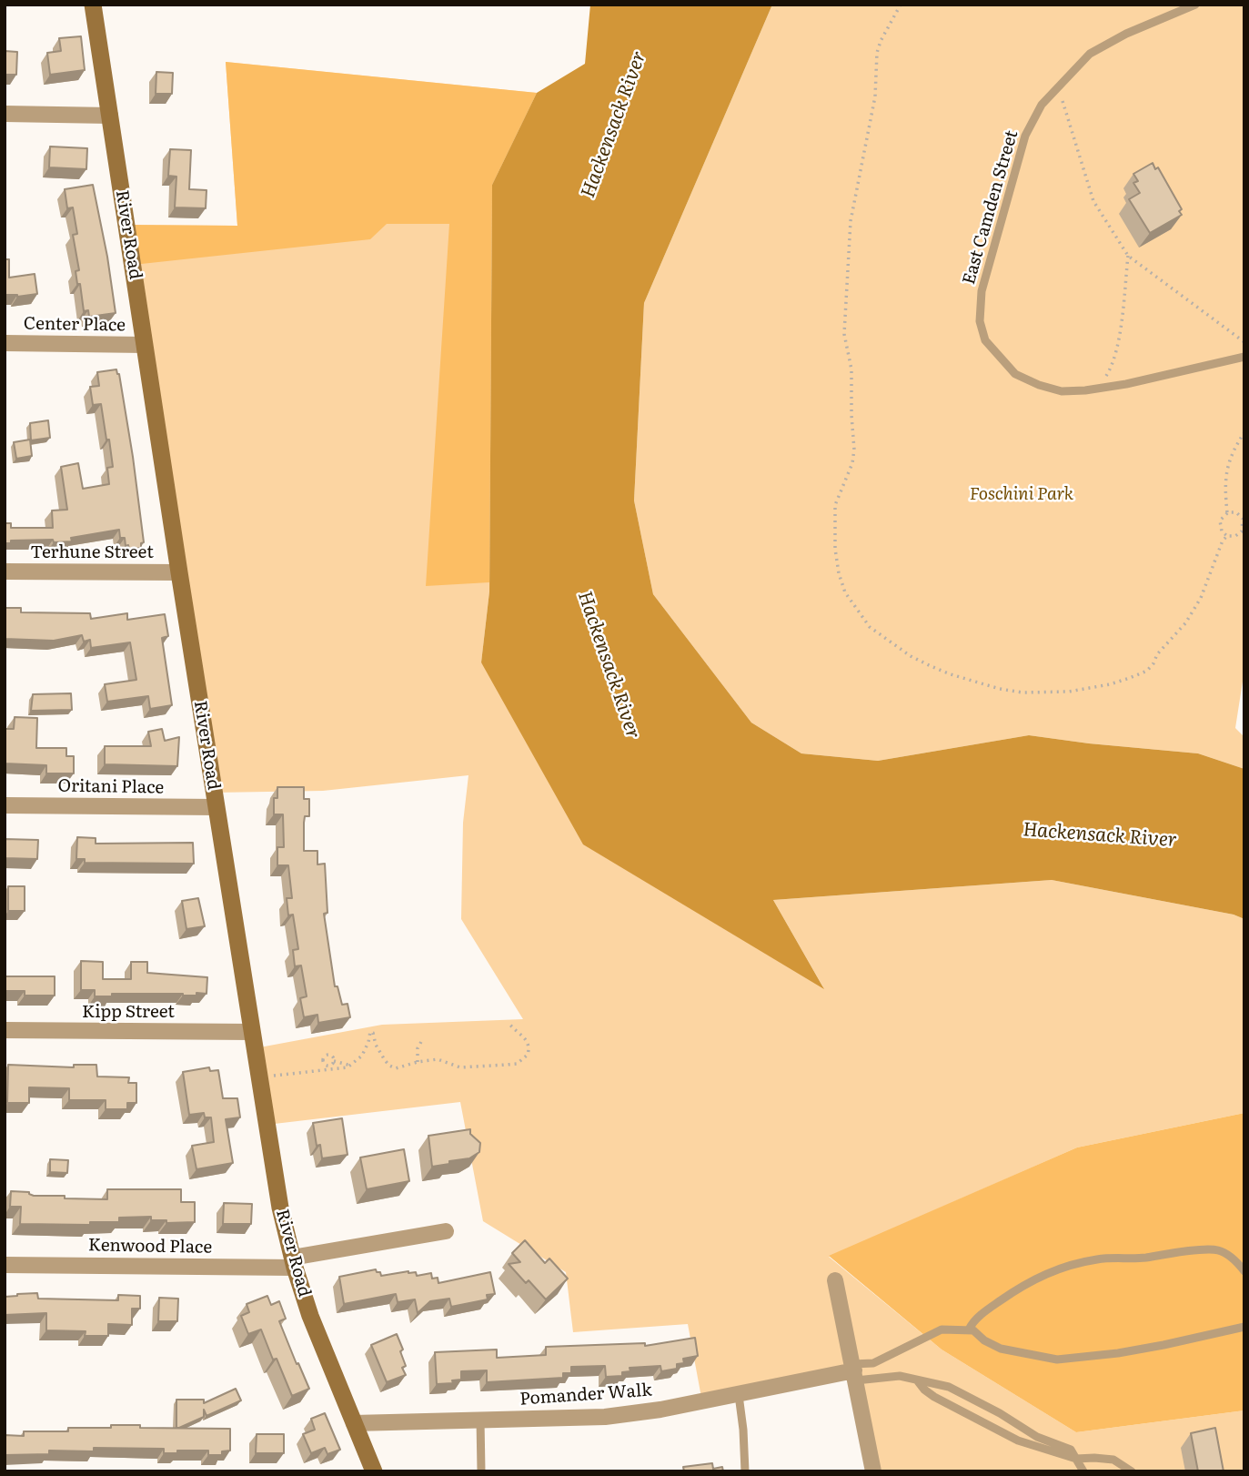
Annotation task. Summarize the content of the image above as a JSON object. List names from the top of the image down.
{
  "streets": {
    "main road": ["River Road"],
    "street": [
      "Center Place",
      "Terhune Street",
      "Oritani Place",
      "Kipp Street",
      "Kenwood Place",
      "Pomander Walk"
    ],
    "lane": ["East Camden Street"]
  },
  "crossings": [
    ["River Road", "Center Place"],
    ["River Road", "Terhune Street"],
    ["River Road", "Oritani Place"],
    ["River Road", "Kipp Street"],
    ["River Road", "Kenwood Place"],
    ["River Road", "Pomander Walk"]
  ],
  "water": ["Hackensack River"],
  "parks": ["Foschini Park"]
}
